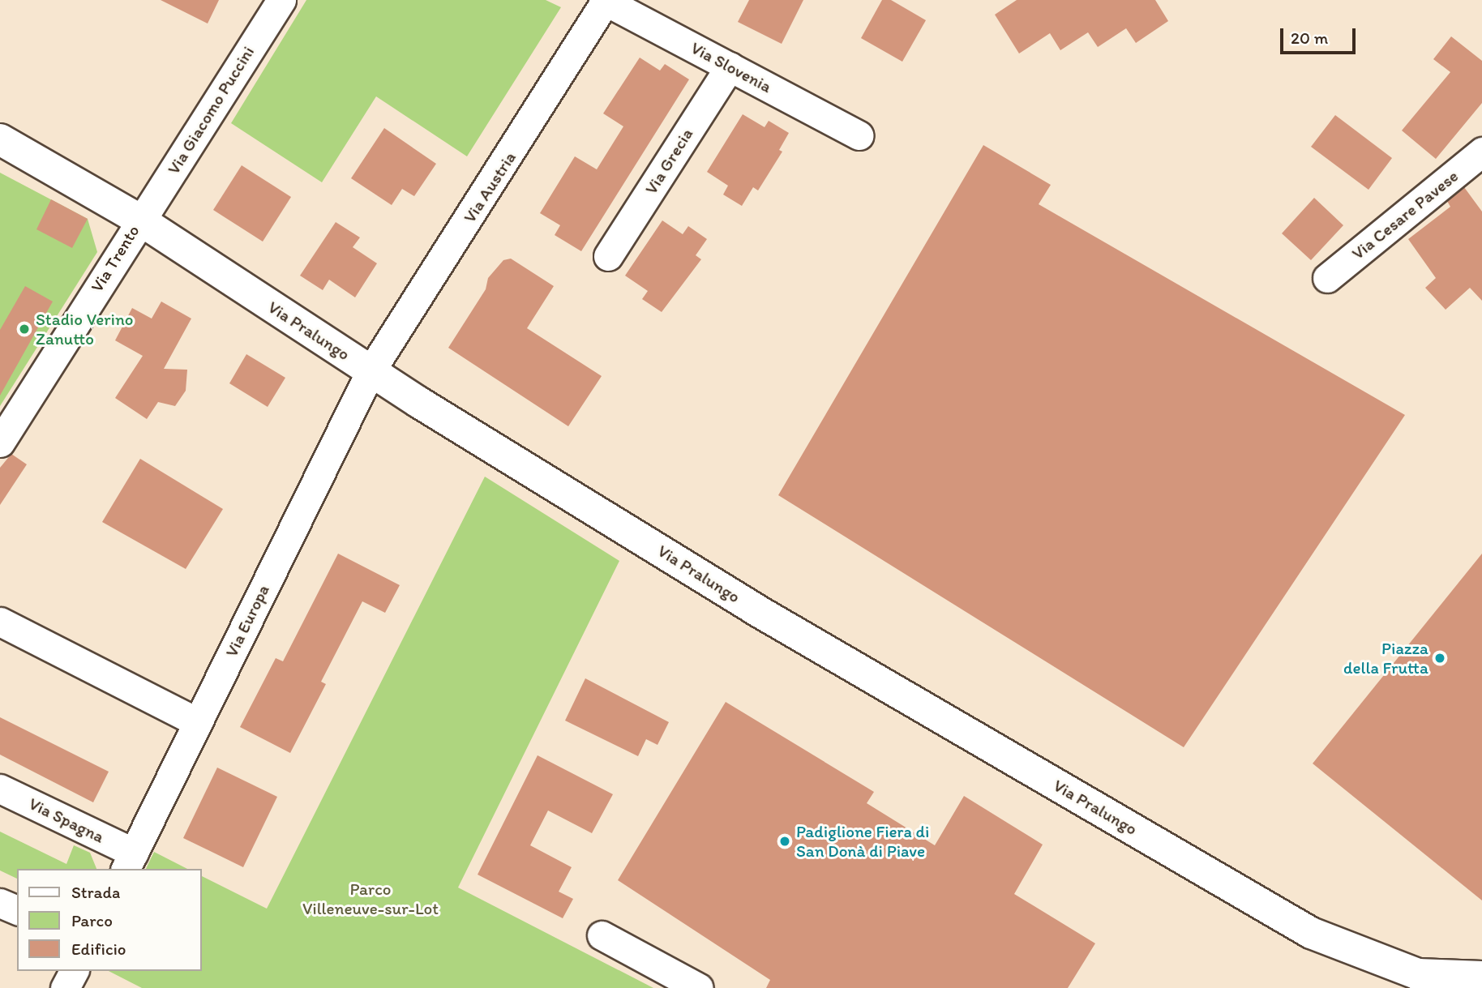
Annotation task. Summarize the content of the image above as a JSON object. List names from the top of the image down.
{
  "streets": {
    "street": [
      "Via Slovenia",
      "Via Giacomo Puccini",
      "Via Grecia",
      "Via Austria",
      "Via Cesare Pavese",
      "Via Trento",
      "Via Pralungo",
      "Via Europa",
      "Via Spagna"
    ]
  },
  "crossings": [
    ["Via Slovenia", "Via Grecia"],
    ["Via Slovenia", "Via Austria"],
    ["Via Giacomo Puccini", "Via Trento"],
    ["Via Giacomo Puccini", "Via Pralungo"],
    ["Via Austria", "Via Pralungo"],
    ["Via Austria", "Via Europa"],
    ["Via Trento", "Via Pralungo"],
    ["Via Pralungo", "Via Europa"],
    ["Via Europa", "Via Spagna"]
  ],
  "parks": ["Parco Villeneuve-sur-Lot"],
  "places": ["Stadio Verino Zanutto", "Piazza della Frutta", "Padiglione Fiera di San Donà di Piave"],
  "legend": ["Strada", "Parco", "Edificio"],
  "scale_bar": "20 m"
}
